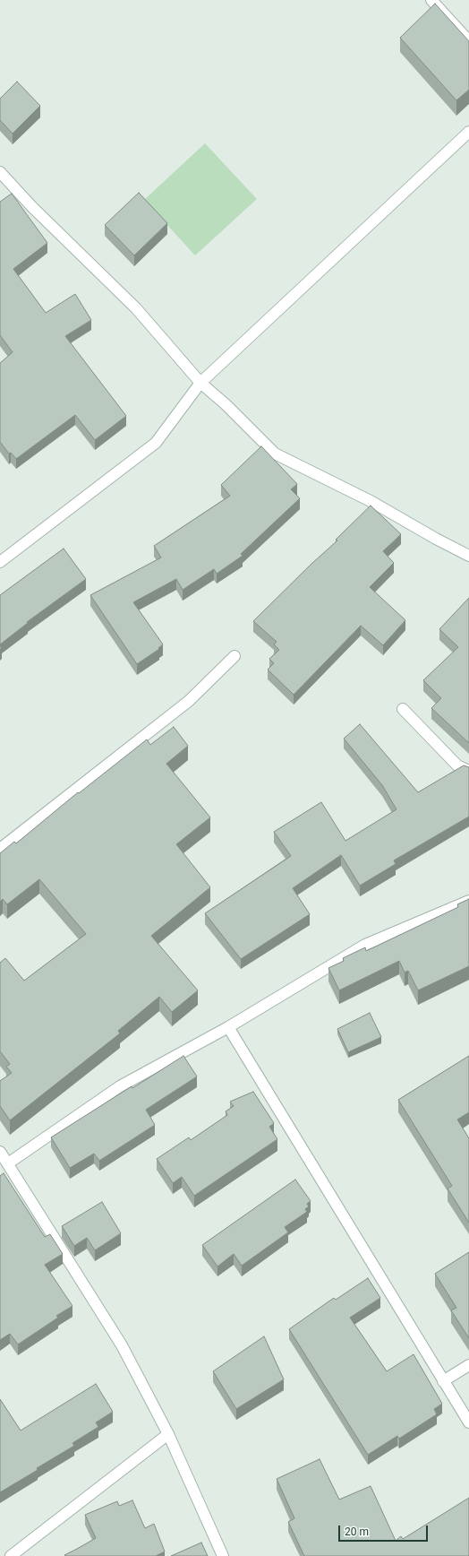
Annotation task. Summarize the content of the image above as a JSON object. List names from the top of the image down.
{
  "scale_bar": "20 m"
}
